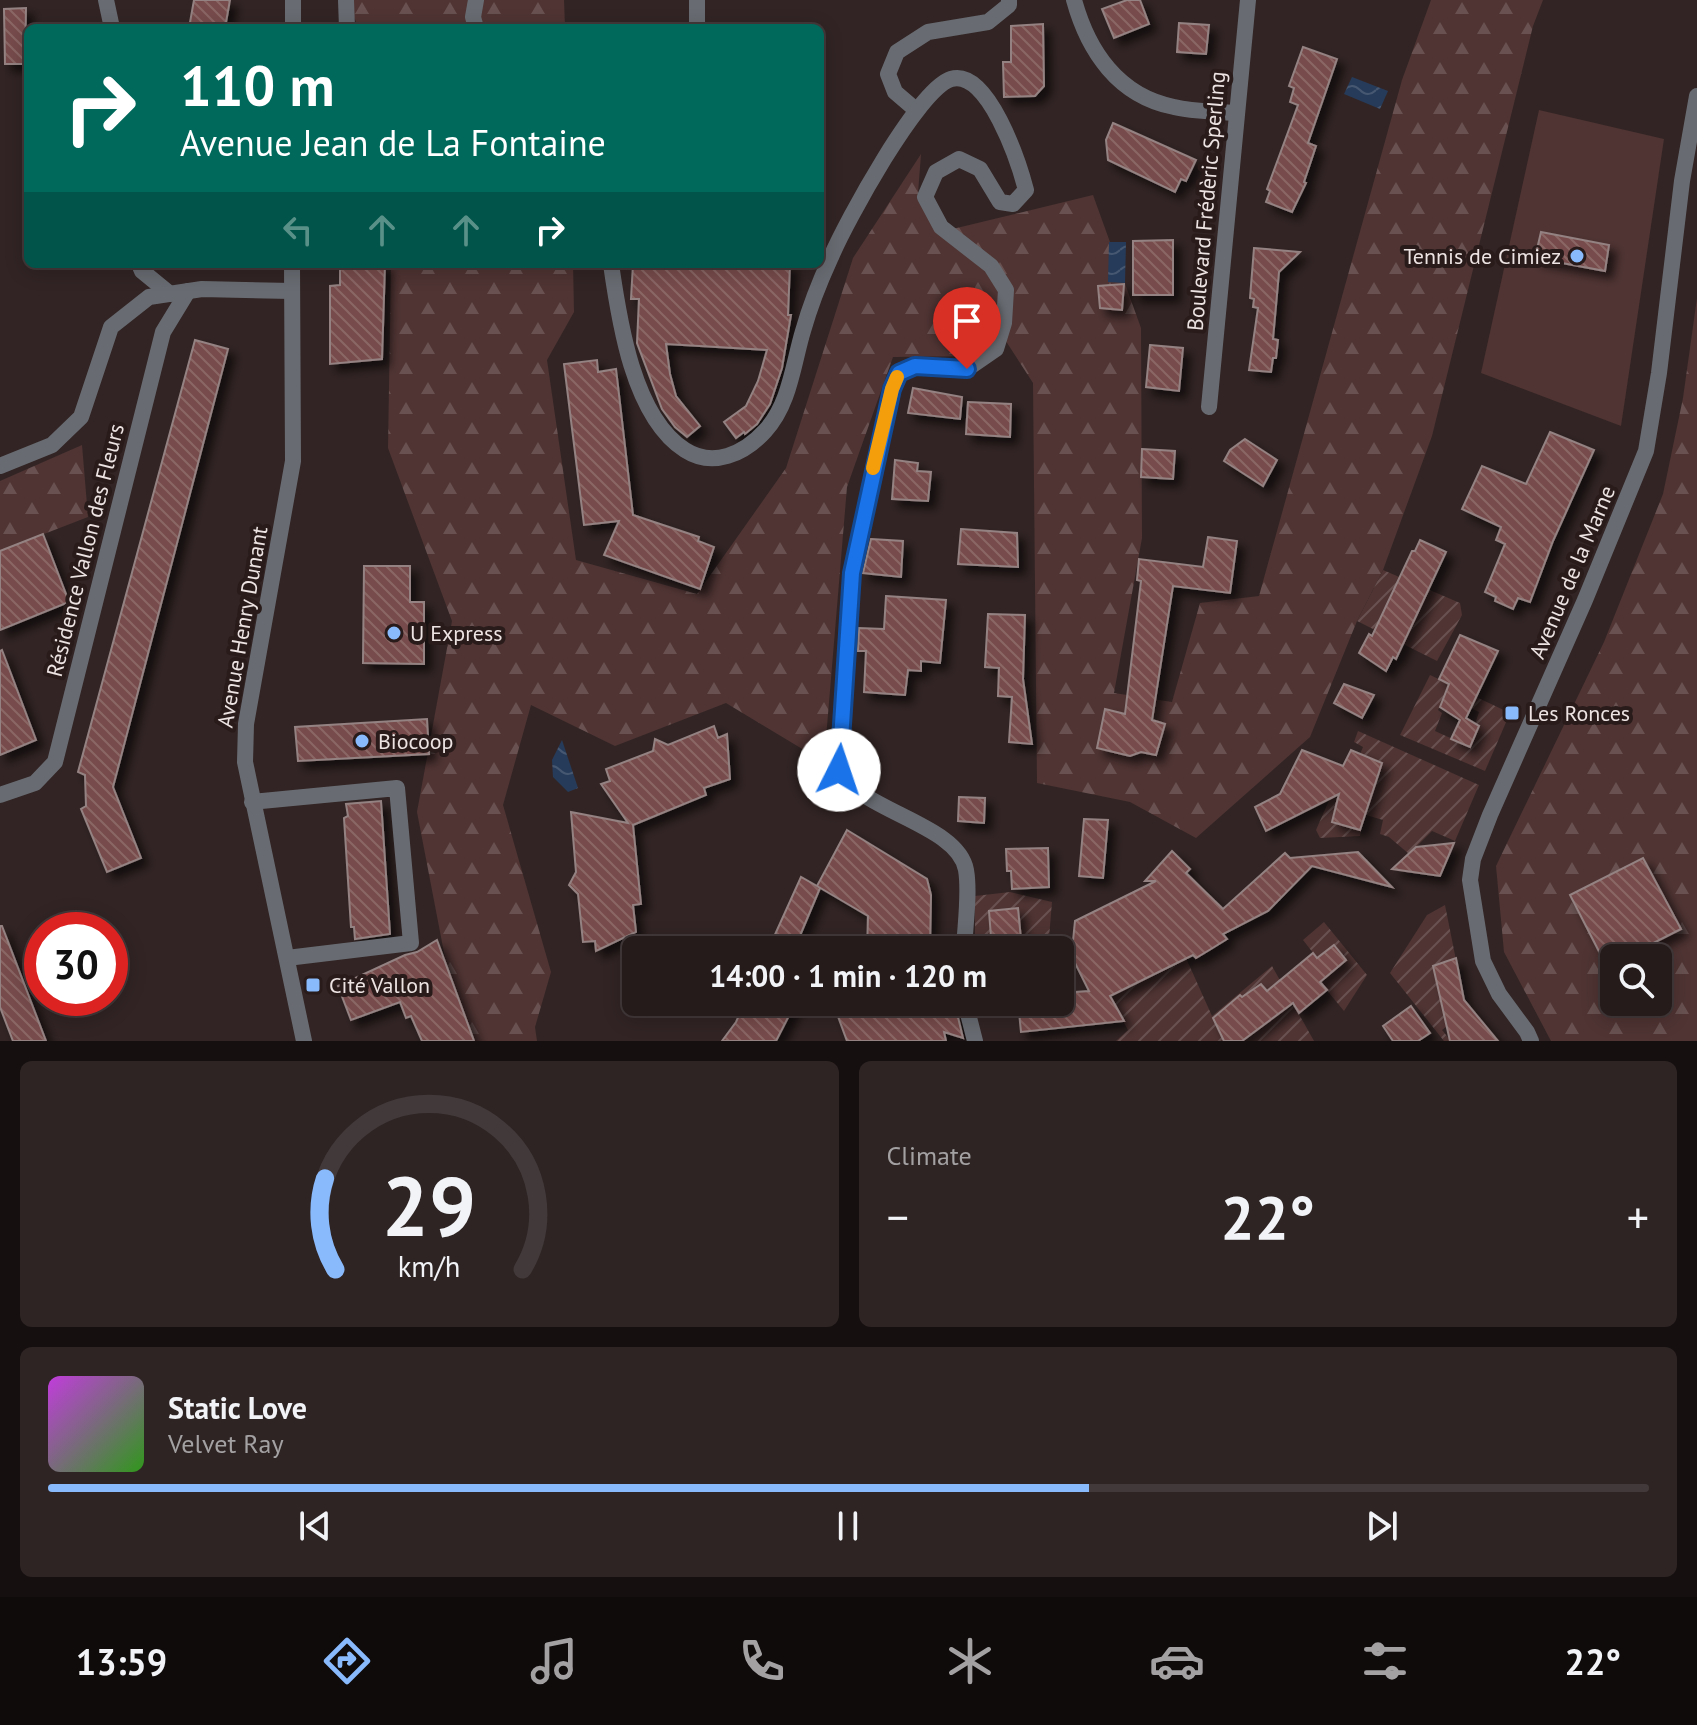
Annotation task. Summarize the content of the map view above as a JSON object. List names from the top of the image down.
{
  "streets": {
    "street": [
      "Boulevard Frédèric Sperling",
      "Résidence Vallon des Fleurs",
      "Avenue de la Marne",
      "Avenue Henry Dunant"
    ]
  },
  "places": {
    "other": ["Tennis de Cimiez", "U Express", "Biocoop"],
    "transit": ["Les Ronces", "Cité Vallon"]
  },
  "page": {
    "turn": ["110 m", "Avenue Jean de La Fontaine"],
    "limit": "30",
    "trip": "14:00 · 1 min · 120 m",
    "tile": "Climate",
    "heat": ["−", "22°", "+"],
    "song": ["Static Love", "Velvet Ray"],
    "tabs": ["13:59", "22°"],
    "gauge": ["29", "km/h"]
  }
}
